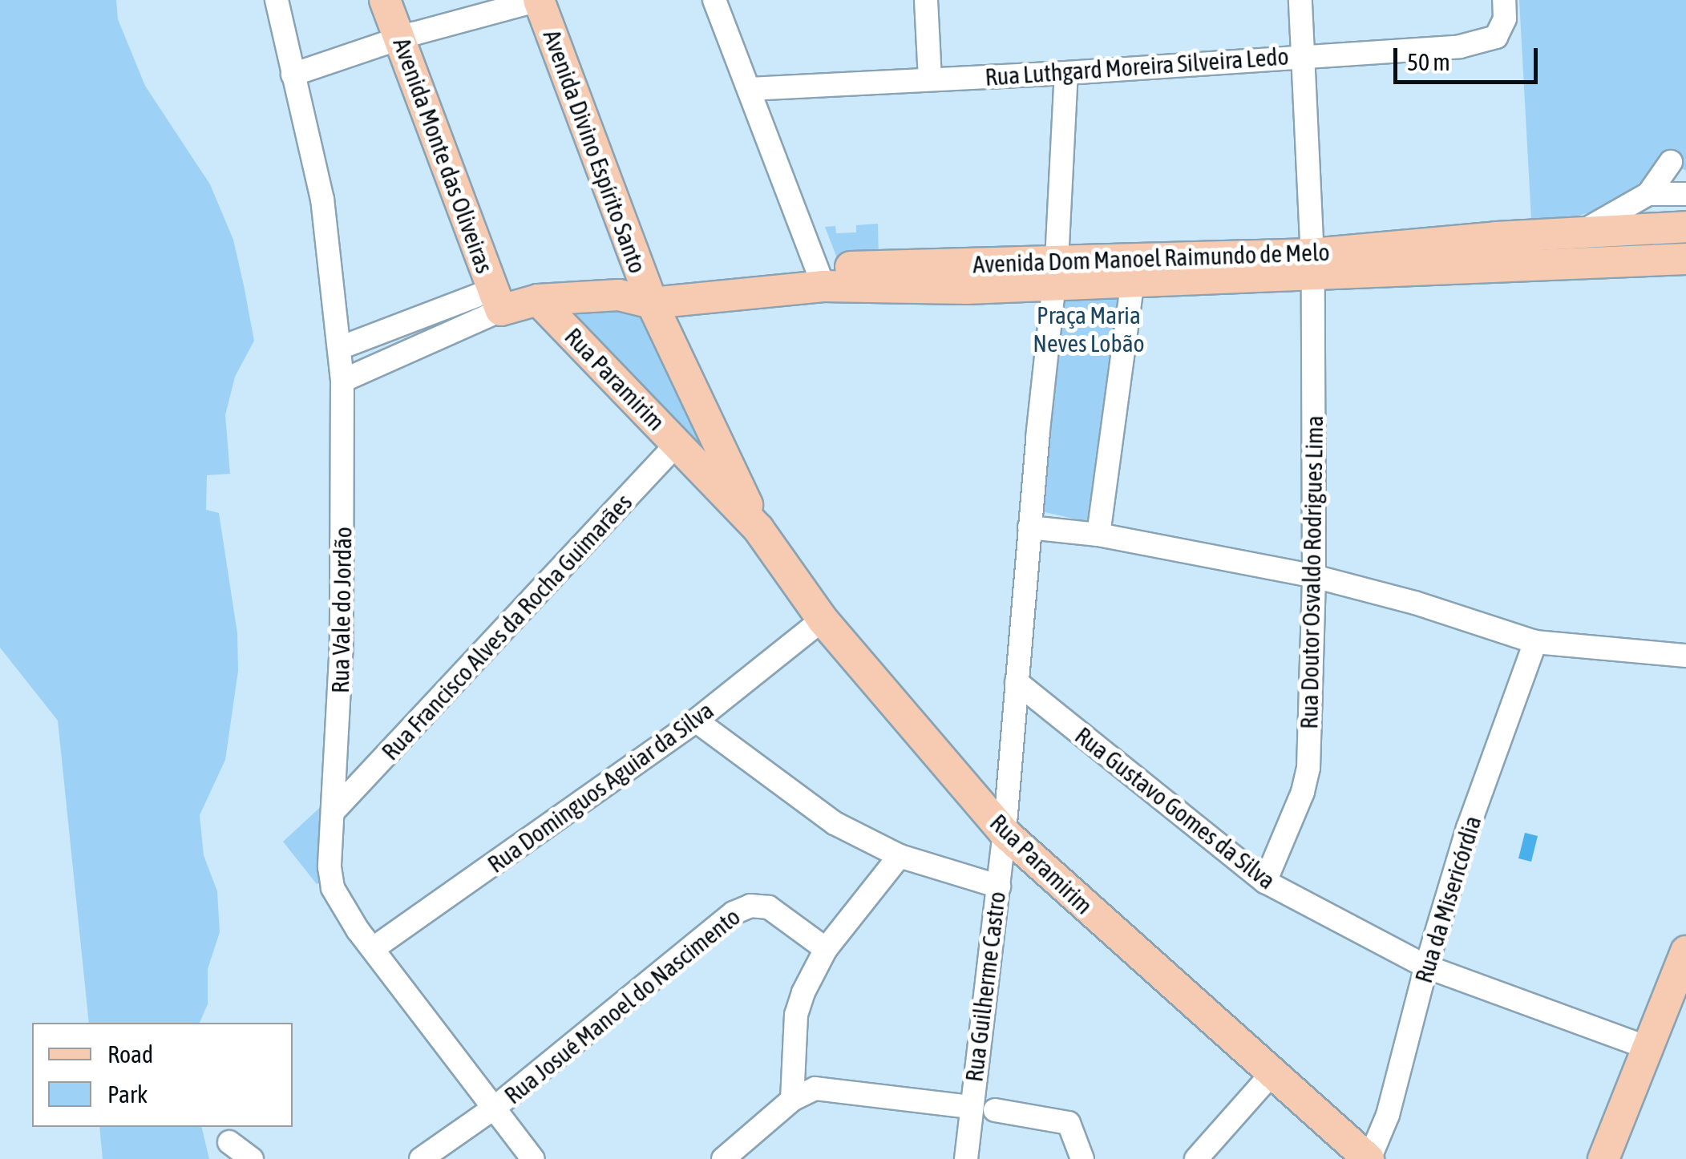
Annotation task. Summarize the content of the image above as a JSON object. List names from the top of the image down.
{
  "streets": {
    "main road": [
      "Avenida Divino Espírito Santo",
      "Avenida Monte das Oliveiras",
      "Avenida Dom Manoel Raimundo de Melo",
      "Rua Paramirim"
    ],
    "street": [
      "Rua Luthgard Moreira Silveira Ledo",
      "Rua Doutor Osvaldo Rodrigues Lima",
      "Rua Vale do Jordão",
      "Rua Francisco Alves da Rocha Guimarães",
      "Rua Dominguos Aguiar da Silva",
      "Rua Gustavo Gomes da Silva",
      "Rua da Misericórdia",
      "Rua Guilherme Castro",
      "Rua Josué Manoel do Nascimento"
    ]
  },
  "crossings": [
    ["Rua Luthgard Moreira Silveira Ledo", "Rua Doutor Osvaldo Rodrigues Lima"],
    ["Avenida Divino Espírito Santo", "Avenida Dom Manoel Raimundo de Melo"],
    ["Avenida Divino Espírito Santo", "Rua Paramirim"],
    ["Avenida Monte das Oliveiras", "Avenida Dom Manoel Raimundo de Melo"],
    ["Avenida Dom Manoel Raimundo de Melo", "Rua Paramirim"],
    ["Avenida Dom Manoel Raimundo de Melo", "Rua Doutor Osvaldo Rodrigues Lima"],
    ["Rua Paramirim", "Rua Francisco Alves da Rocha Guimarães"],
    ["Rua Paramirim", "Rua Dominguos Aguiar da Silva"],
    ["Rua Paramirim", "Rua da Misericórdia"],
    ["Rua Paramirim", "Rua Guilherme Castro"],
    ["Rua Doutor Osvaldo Rodrigues Lima", "Rua Gustavo Gomes da Silva"],
    ["Rua Vale do Jordão", "Rua Francisco Alves da Rocha Guimarães"],
    ["Rua Vale do Jordão", "Rua Dominguos Aguiar da Silva"],
    ["Rua Vale do Jordão", "Rua Josué Manoel do Nascimento"],
    ["Rua Gustavo Gomes da Silva", "Rua da Misericórdia"],
    ["Rua Gustavo Gomes da Silva", "Rua Guilherme Castro"]
  ],
  "parks": ["Praça Maria Neves Lobão"],
  "legend": ["Road", "Park"],
  "scale_bar": "50 m"
}
